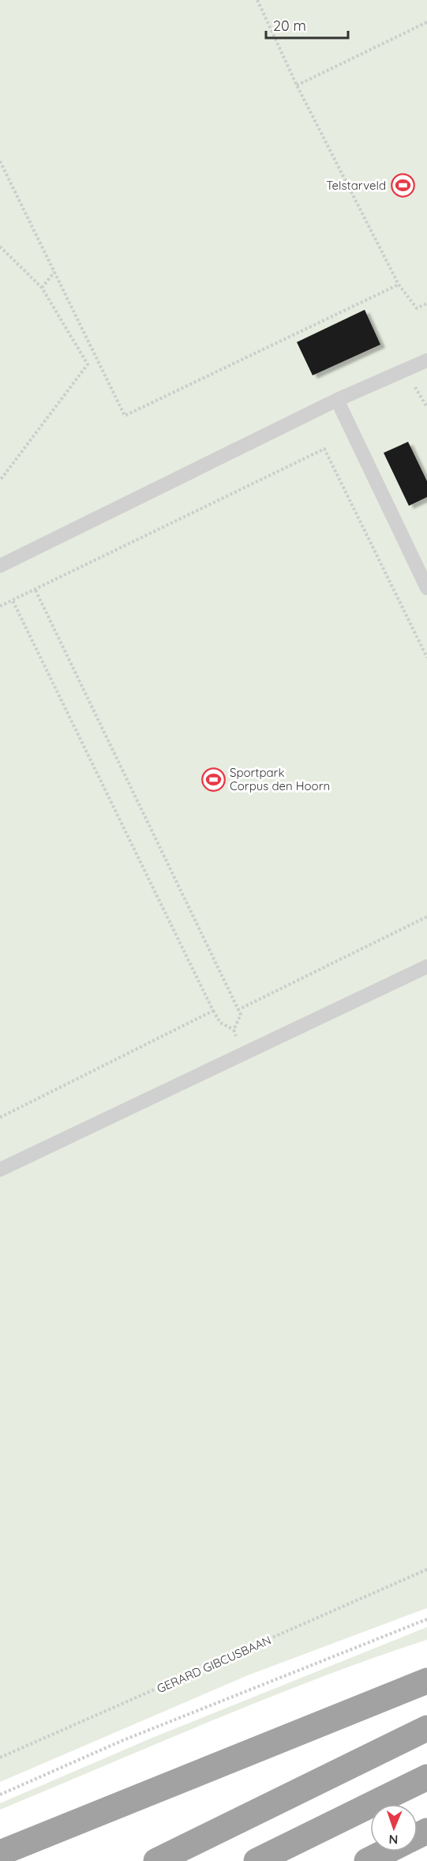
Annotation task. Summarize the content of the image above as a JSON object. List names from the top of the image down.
{
  "streets": {
    "path": ["GERARD GIBCUSBAAN"]
  },
  "places": {
    "sports": ["Telstarveld", "Sportpark Corpus den Hoorn"]
  },
  "scale_bar": "20 m",
  "north": "bottom"
}
